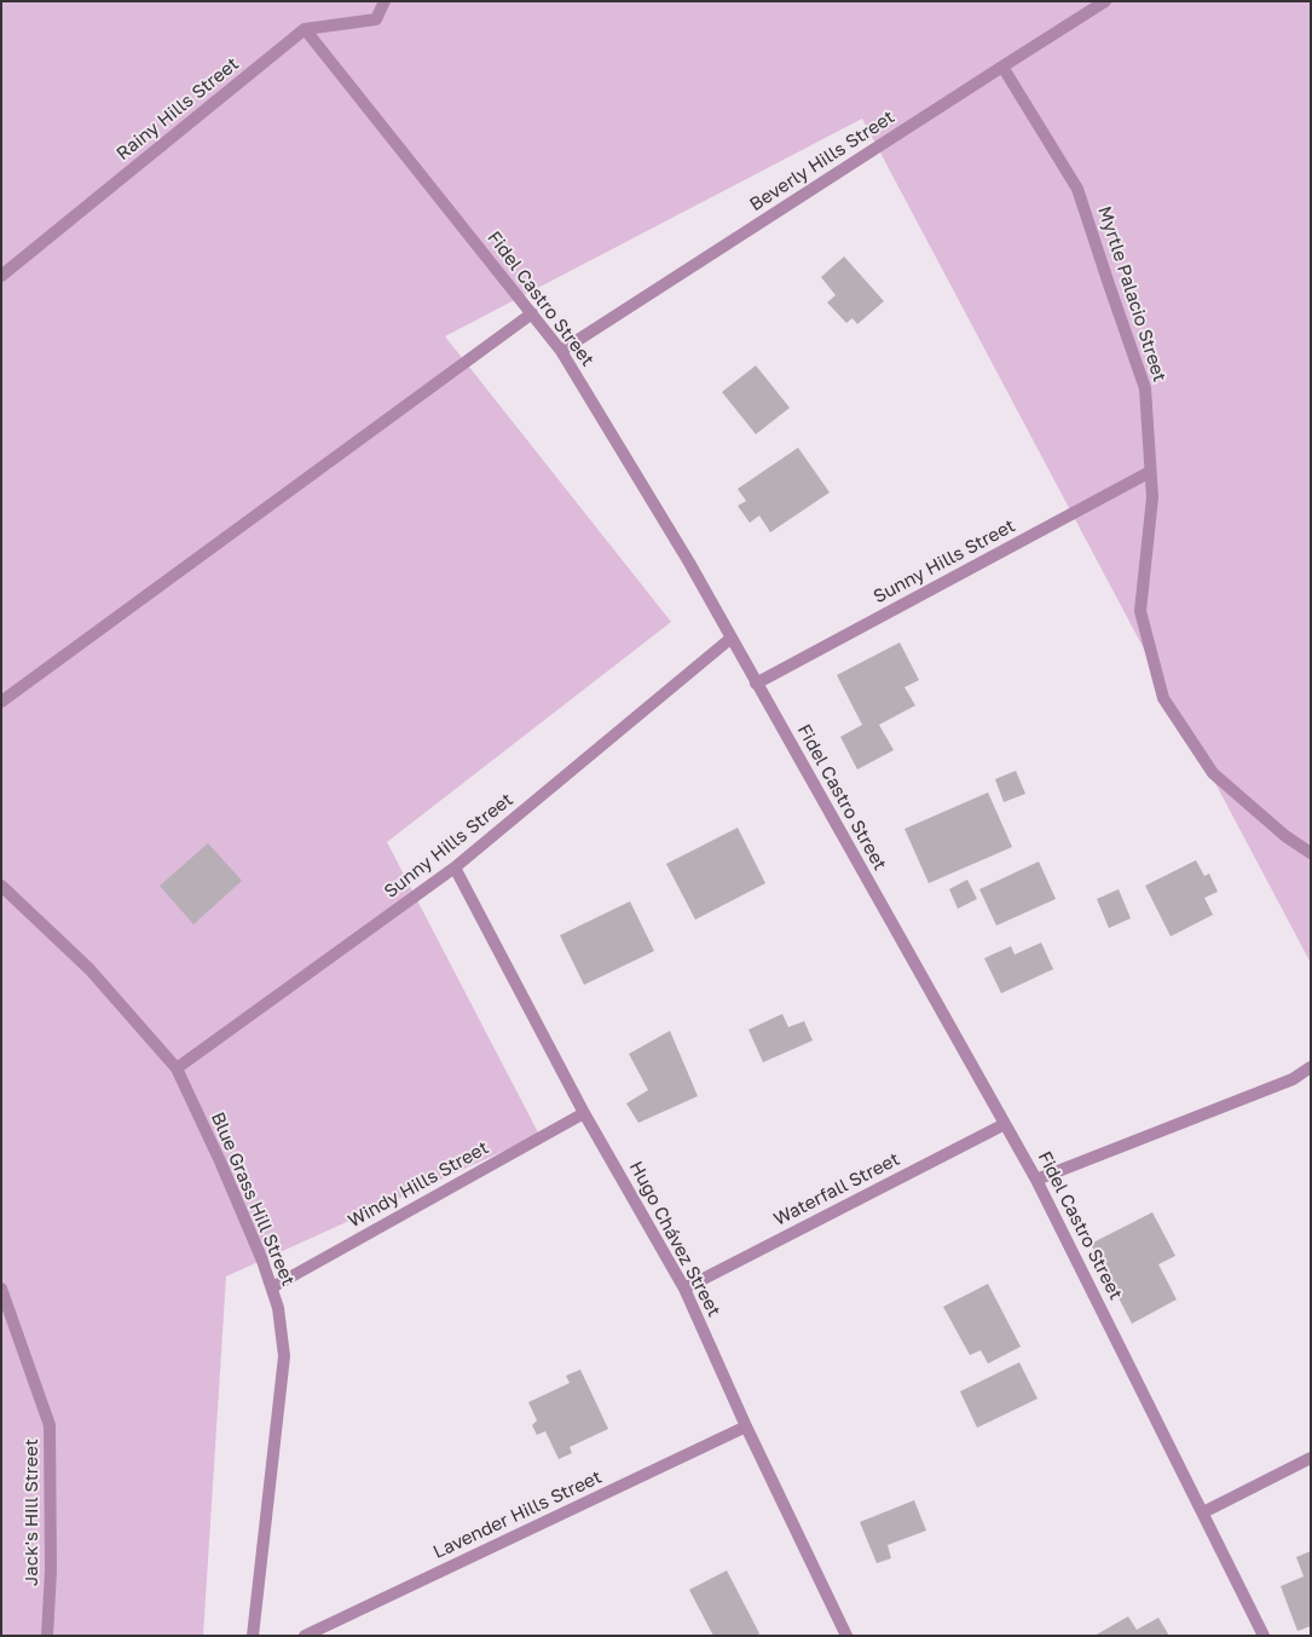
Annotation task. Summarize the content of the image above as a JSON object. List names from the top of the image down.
{
  "streets": {
    "street": [
      "Rainy Hills Street",
      "Beverly Hills Street",
      "Myrtle Palacio Street",
      "Fidel Castro Street",
      "Sunny Hills Street",
      "Windy Hills Street",
      "Waterfall Street",
      "Blue Grass Hill Street",
      "Hugo Chávez Street",
      "Jack's Hill Street",
      "Lavender Hills Street"
    ]
  },
  "crossings": [
    ["Rainy Hills Street", "Fidel Castro Street"],
    ["Beverly Hills Street", "Myrtle Palacio Street"],
    ["Beverly Hills Street", "Fidel Castro Street"],
    ["Myrtle Palacio Street", "Sunny Hills Street"],
    ["Fidel Castro Street", "Sunny Hills Street"],
    ["Fidel Castro Street", "Waterfall Street"],
    ["Sunny Hills Street", "Blue Grass Hill Street"],
    ["Sunny Hills Street", "Hugo Chávez Street"],
    ["Windy Hills Street", "Blue Grass Hill Street"],
    ["Windy Hills Street", "Hugo Chávez Street"],
    ["Waterfall Street", "Hugo Chávez Street"],
    ["Hugo Chávez Street", "Lavender Hills Street"]
  ]
}
